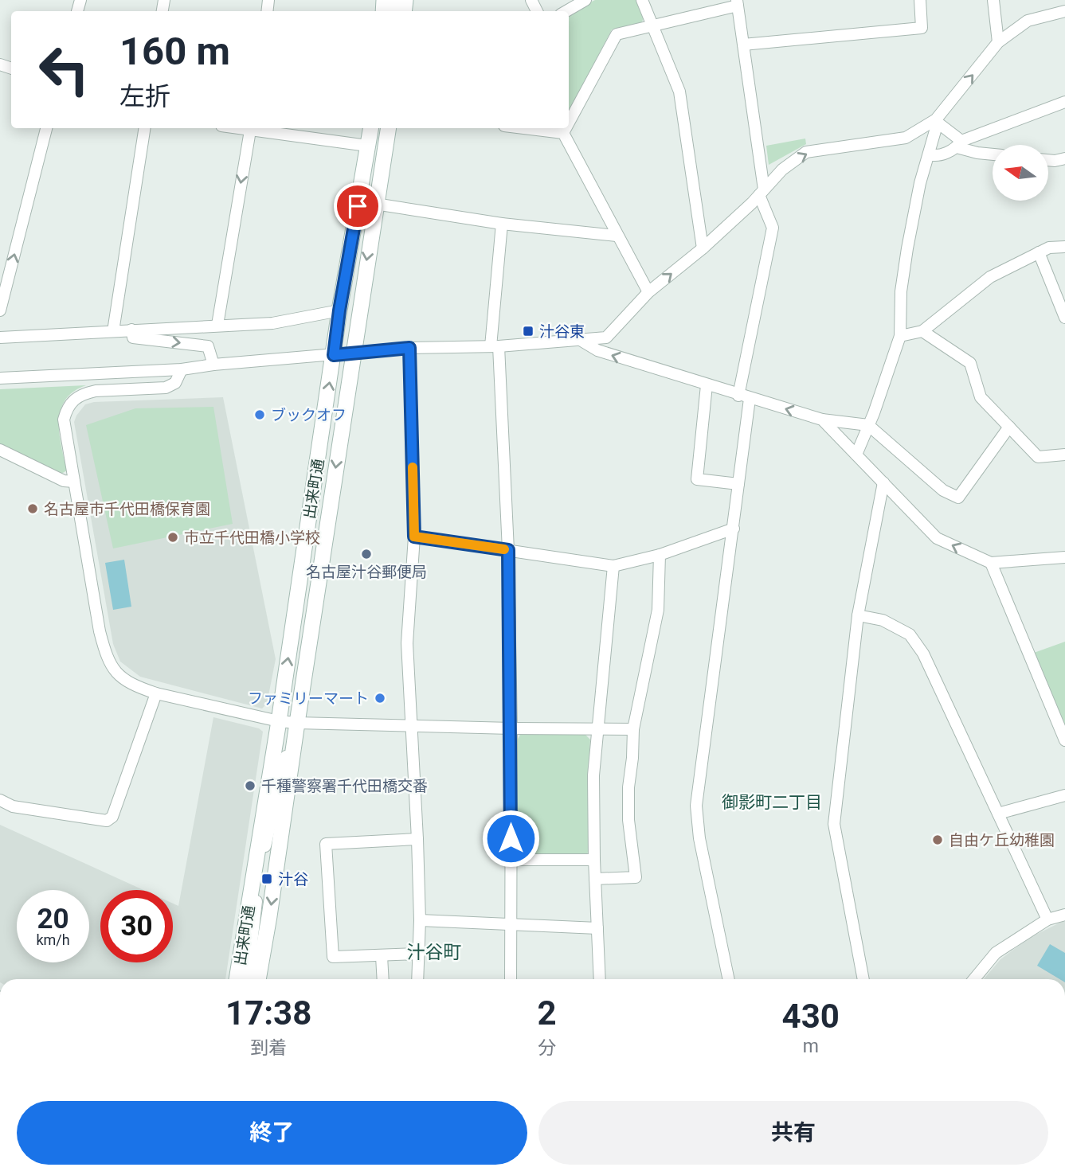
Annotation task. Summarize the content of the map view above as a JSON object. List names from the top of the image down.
{
  "streets": {
    "main road": ["出来町通"]
  },
  "districts": ["御影町二丁目", "汁谷町"],
  "places": {
    "transit": ["汁谷東", "汁谷"],
    "other": [
      "ブックオフ",
      "名古屋市千代田橋保育園",
      "市立千代田橋小学校",
      "名古屋汁谷郵便局",
      "ファミリーマート",
      "千種警察署千代田橋交番",
      "自由ケ丘幼稚園"
    ]
  },
  "north": "left",
  "page": {
    "turn": ["160 m", "左折"],
    "speed": "20 km/h",
    "limit": "30",
    "eta": [
      "17:38",
      "到着",
      "2",
      "分",
      "430",
      "m"
    ],
    "buttons": ["終了", "共有"]
  }
}
